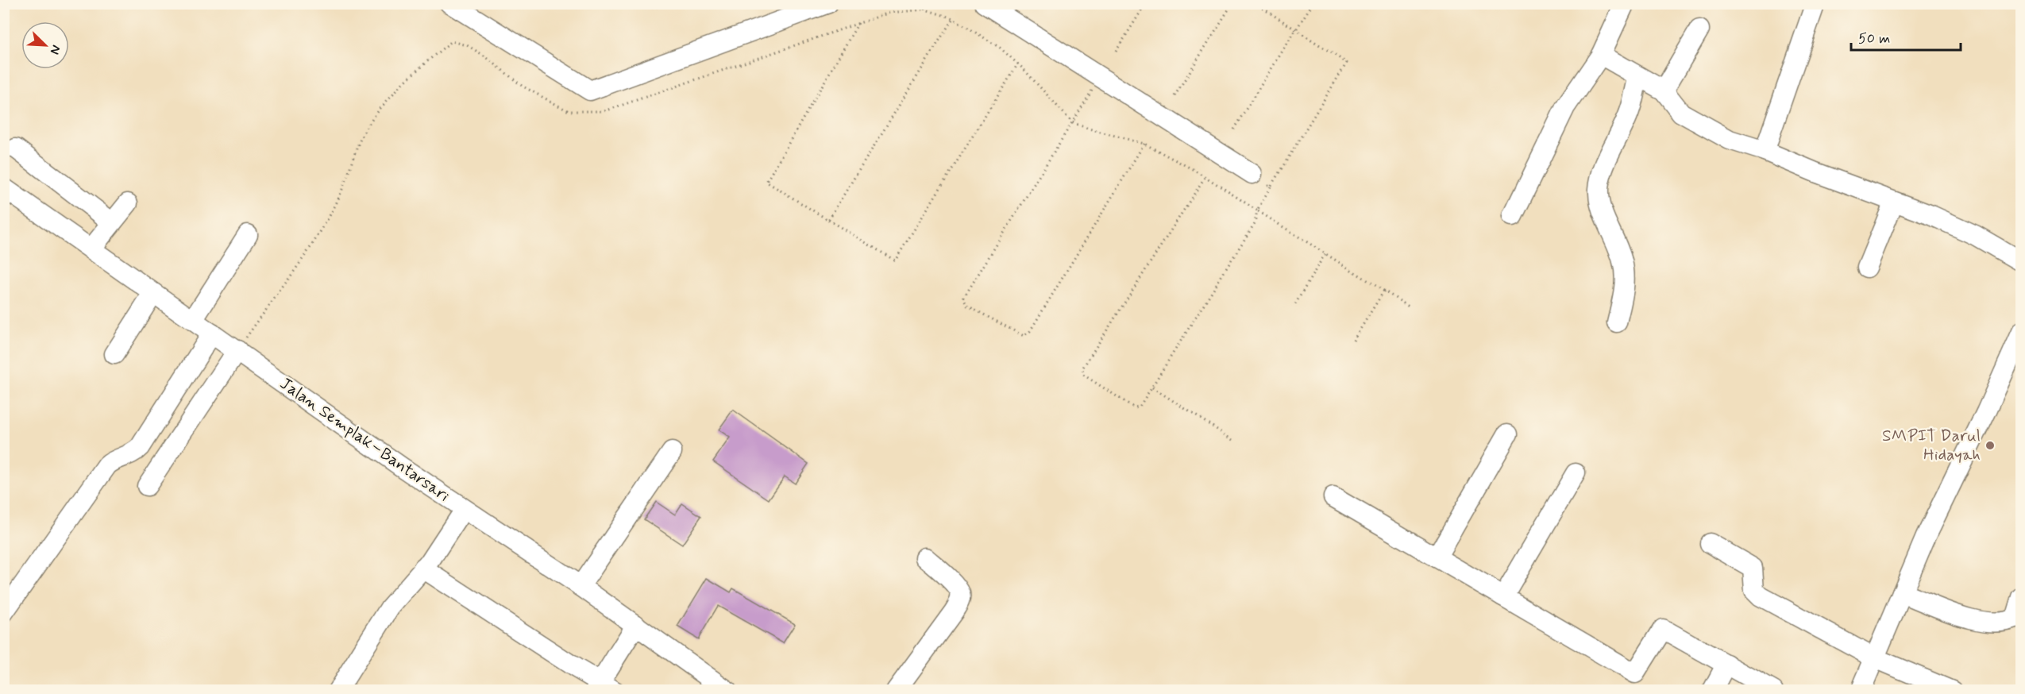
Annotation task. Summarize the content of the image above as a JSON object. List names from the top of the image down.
{
  "streets": {
    "street": ["Jalan Semplak–Bantarsari"]
  },
  "places": ["SMPIT Darul Hidayah"],
  "scale_bar": "50 m",
  "north": "bottom right"
}
